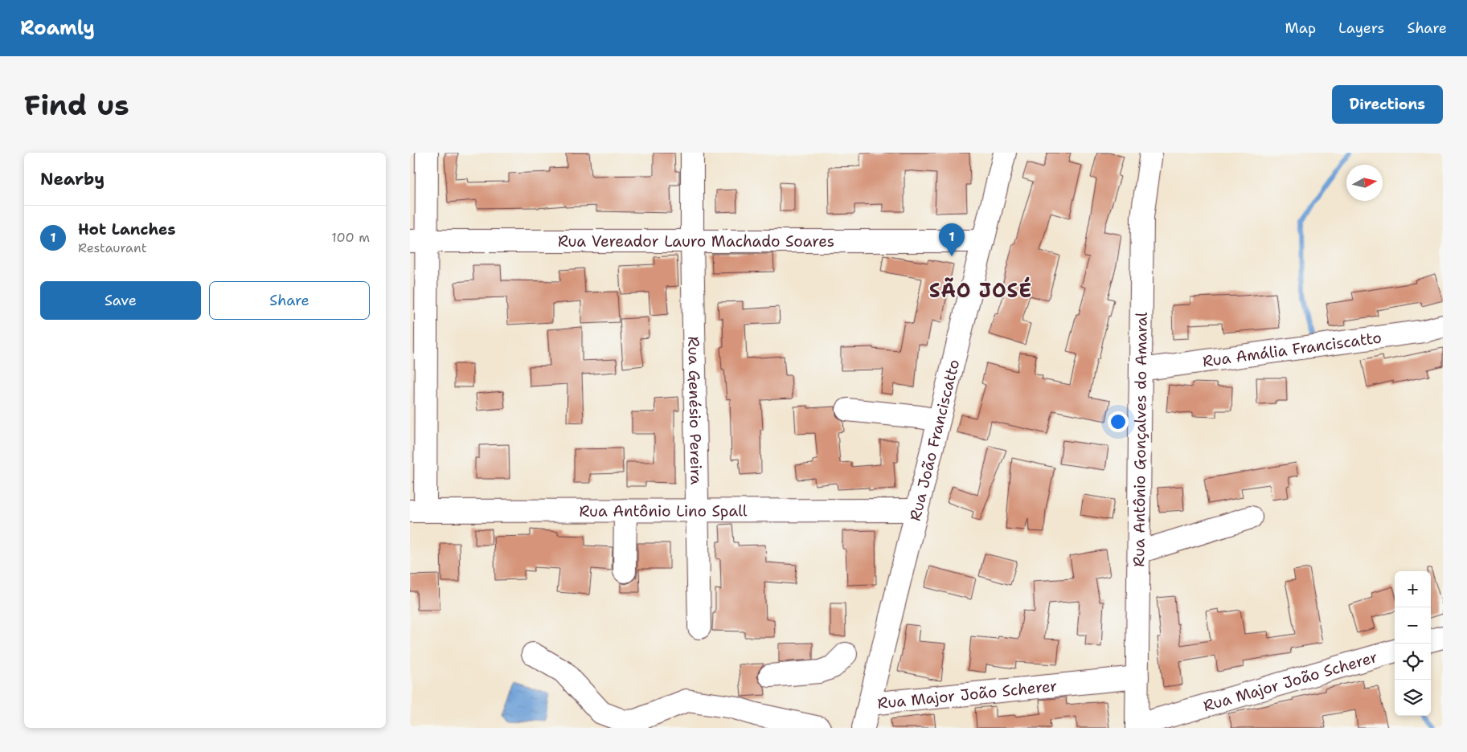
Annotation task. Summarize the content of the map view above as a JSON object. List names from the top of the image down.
{
  "streets": {
    "street": [
      "Rua Vereador Lauro Machado Soares",
      "Rua Amália Franciscatto",
      "Rua Genésio Pereira",
      "Rua João Franciscatto",
      "Rua Antônio Gonçalves do Amaral",
      "Rua Antônio Lino Spall",
      "Rua Major João Scherer"
    ]
  },
  "crossings": [
    ["Rua Vereador Lauro Machado Soares", "Rua Genésio Pereira"],
    ["Rua Vereador Lauro Machado Soares", "Rua João Franciscatto"],
    ["Rua Amália Franciscatto", "Rua Antônio Gonçalves do Amaral"],
    ["Rua Genésio Pereira", "Rua Antônio Lino Spall"],
    ["Rua João Franciscatto", "Rua Antônio Lino Spall"],
    ["Rua João Franciscatto", "Rua Major João Scherer"],
    ["Rua Antônio Gonçalves do Amaral", "Rua Major João Scherer"]
  ],
  "districts": ["SÃO JOSÉ"],
  "north": "right",
  "page": {
    "header": "Roamly",
    "nav": ["Map", "Layers", "Share"],
    "buttons": [
      "Directions",
      ["Save", "Share"]
    ],
    "title": "Find us",
    "heading": "Nearby",
    "list": [
      {
        "mark": "1",
        "name": "Hot Lanches",
        "note": "Restaurant",
        "value": "100 m"
      }
    ],
    "pins": "1",
    "map_buttons": ["+", "−"]
  }
}
